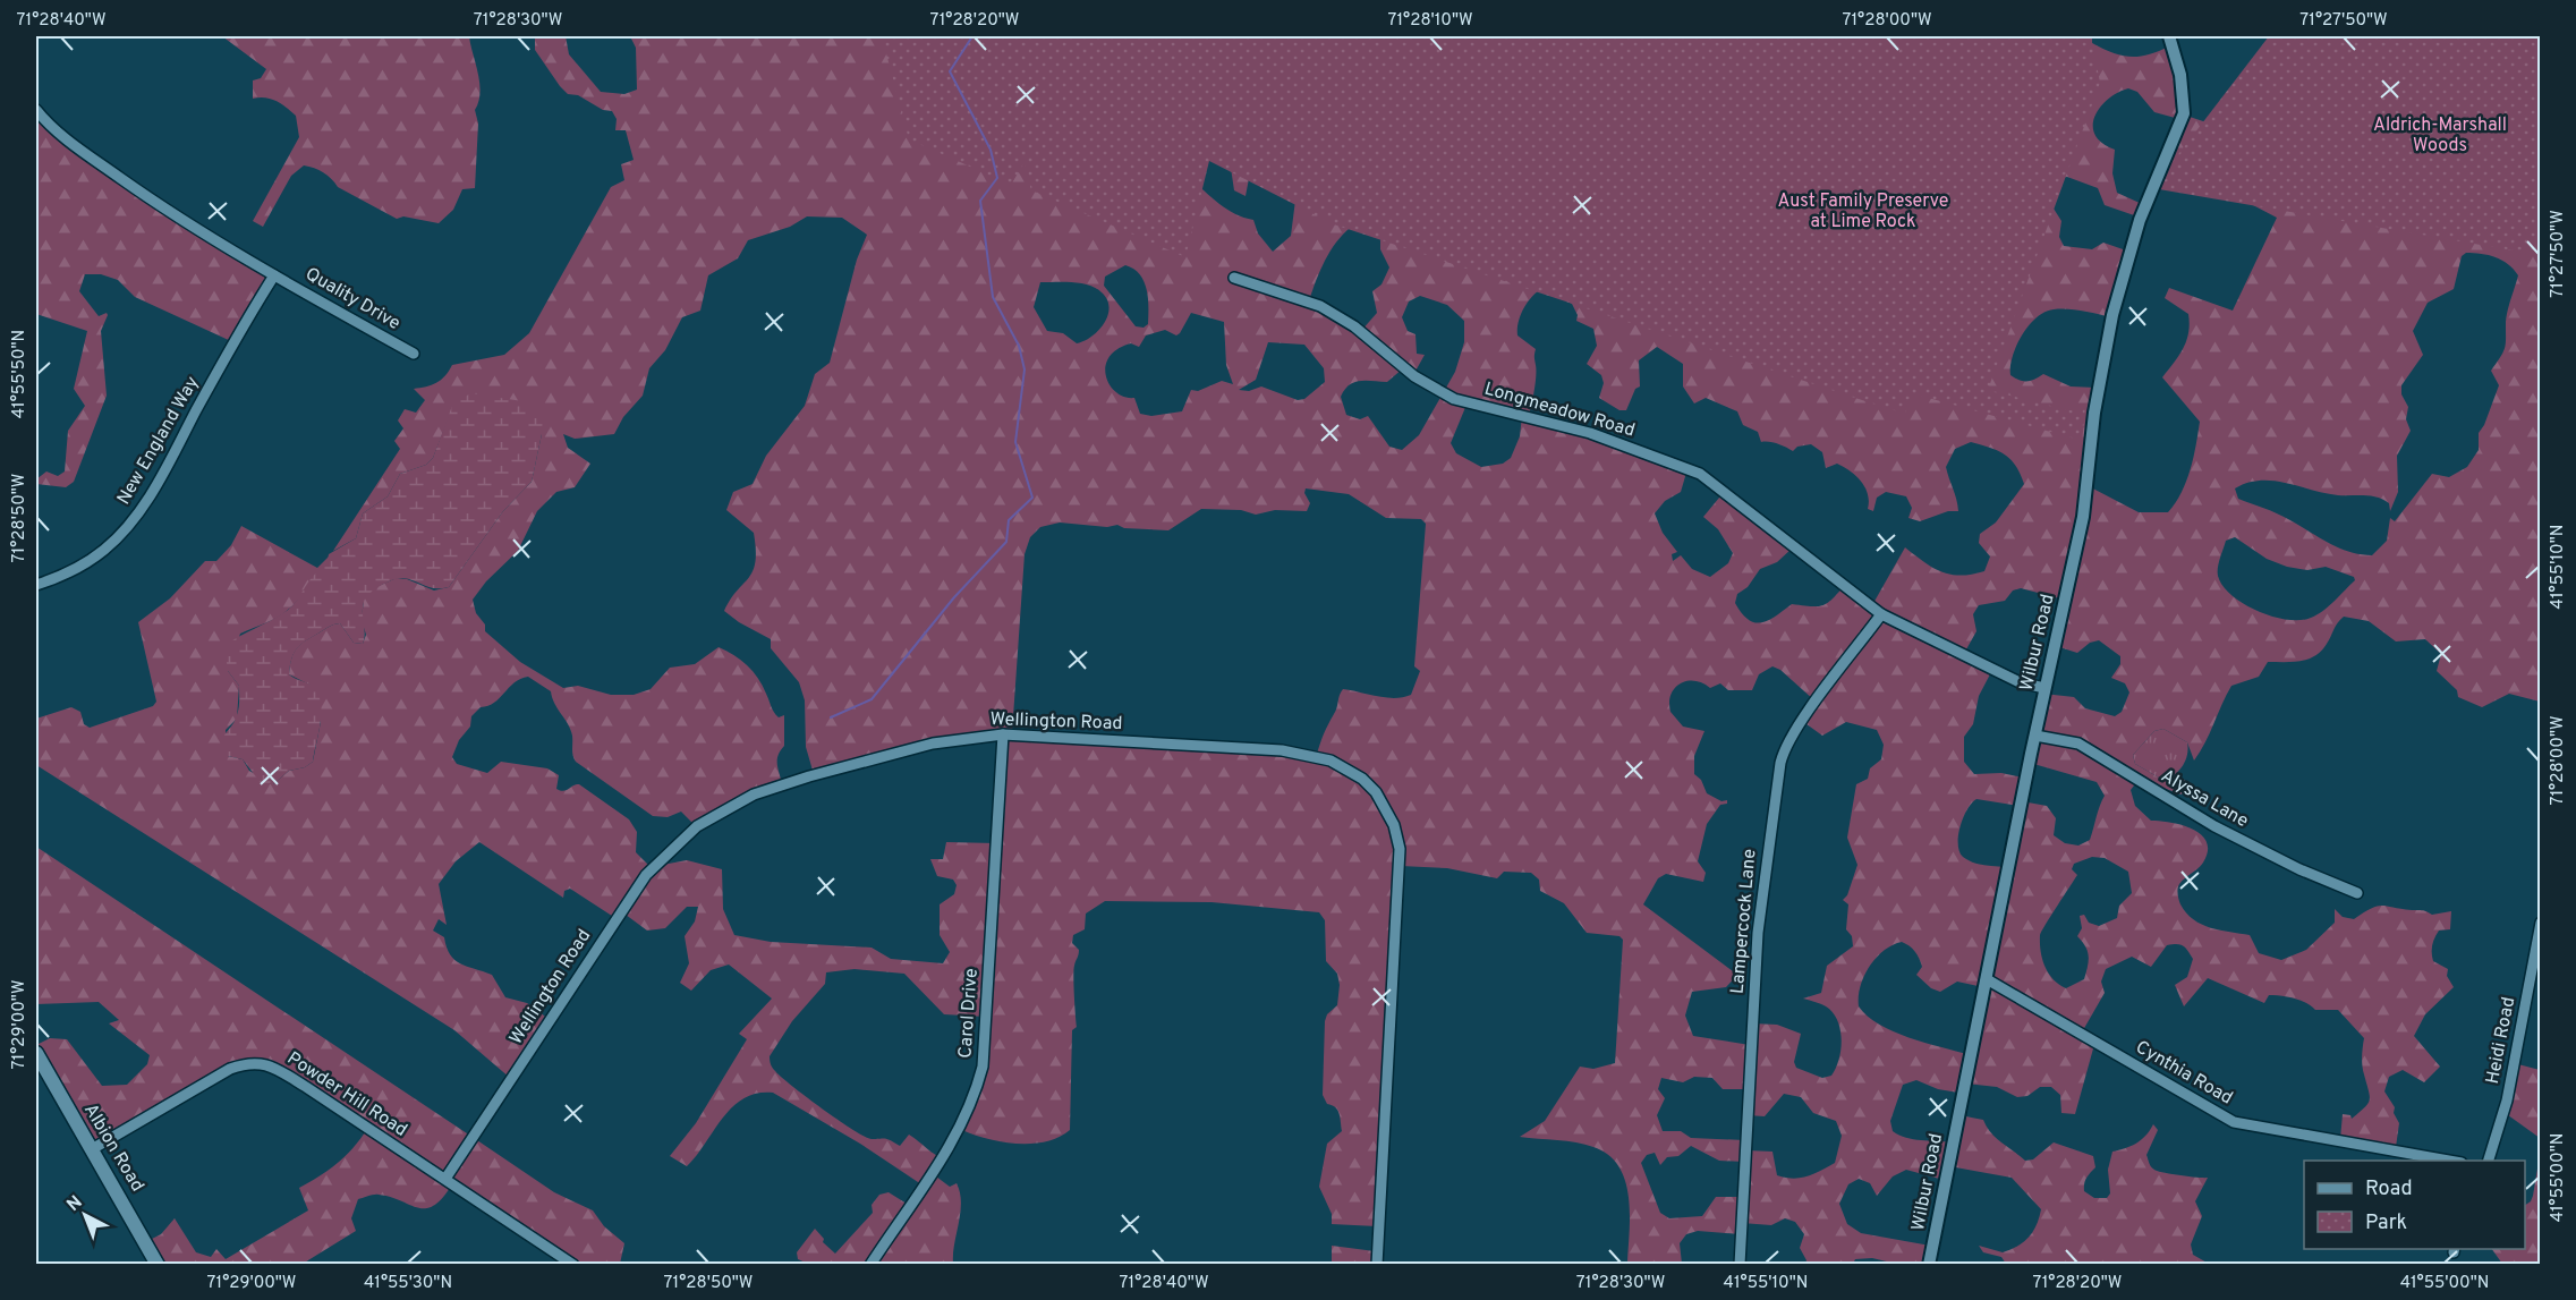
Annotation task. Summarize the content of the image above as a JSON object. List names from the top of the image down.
{
  "streets": {
    "main road": ["Albion Road"],
    "street": [
      "Quality Drive",
      "Longmeadow Road",
      "New England Way",
      "Wilbur Road",
      "Wellington Road",
      "Alyssa Lane",
      "Lampercock Lane",
      "Carol Drive",
      "Heidi Road",
      "Cynthia Road",
      "Powder Hill Road"
    ]
  },
  "crossings": [
    ["Quality Drive", "New England Way"],
    ["Longmeadow Road", "Wilbur Road"],
    ["Longmeadow Road", "Lampercock Lane"],
    ["Wilbur Road", "Alyssa Lane"],
    ["Wilbur Road", "Cynthia Road"],
    ["Wellington Road", "Carol Drive"],
    ["Wellington Road", "Powder Hill Road"],
    ["Powder Hill Road", "Albion Road"]
  ],
  "parks": ["Aldrich-Marshall Woods", "Aust Family Preserve at Lime Rock"],
  "legend": ["Road", "Park"],
  "north": "top left",
  "coordinates": [
    "71°28'40\"W",
    "71°28'30\"W",
    "71°28'20\"W",
    "71°28'10\"W",
    "71°28'00\"W",
    "71°27'50\"W",
    "41°55'50\"N",
    "71°28'50\"W",
    "41°55'10\"N",
    "71°29'00\"W",
    "41°55'00\"N",
    "41°55'30\"N"
  ]
}
